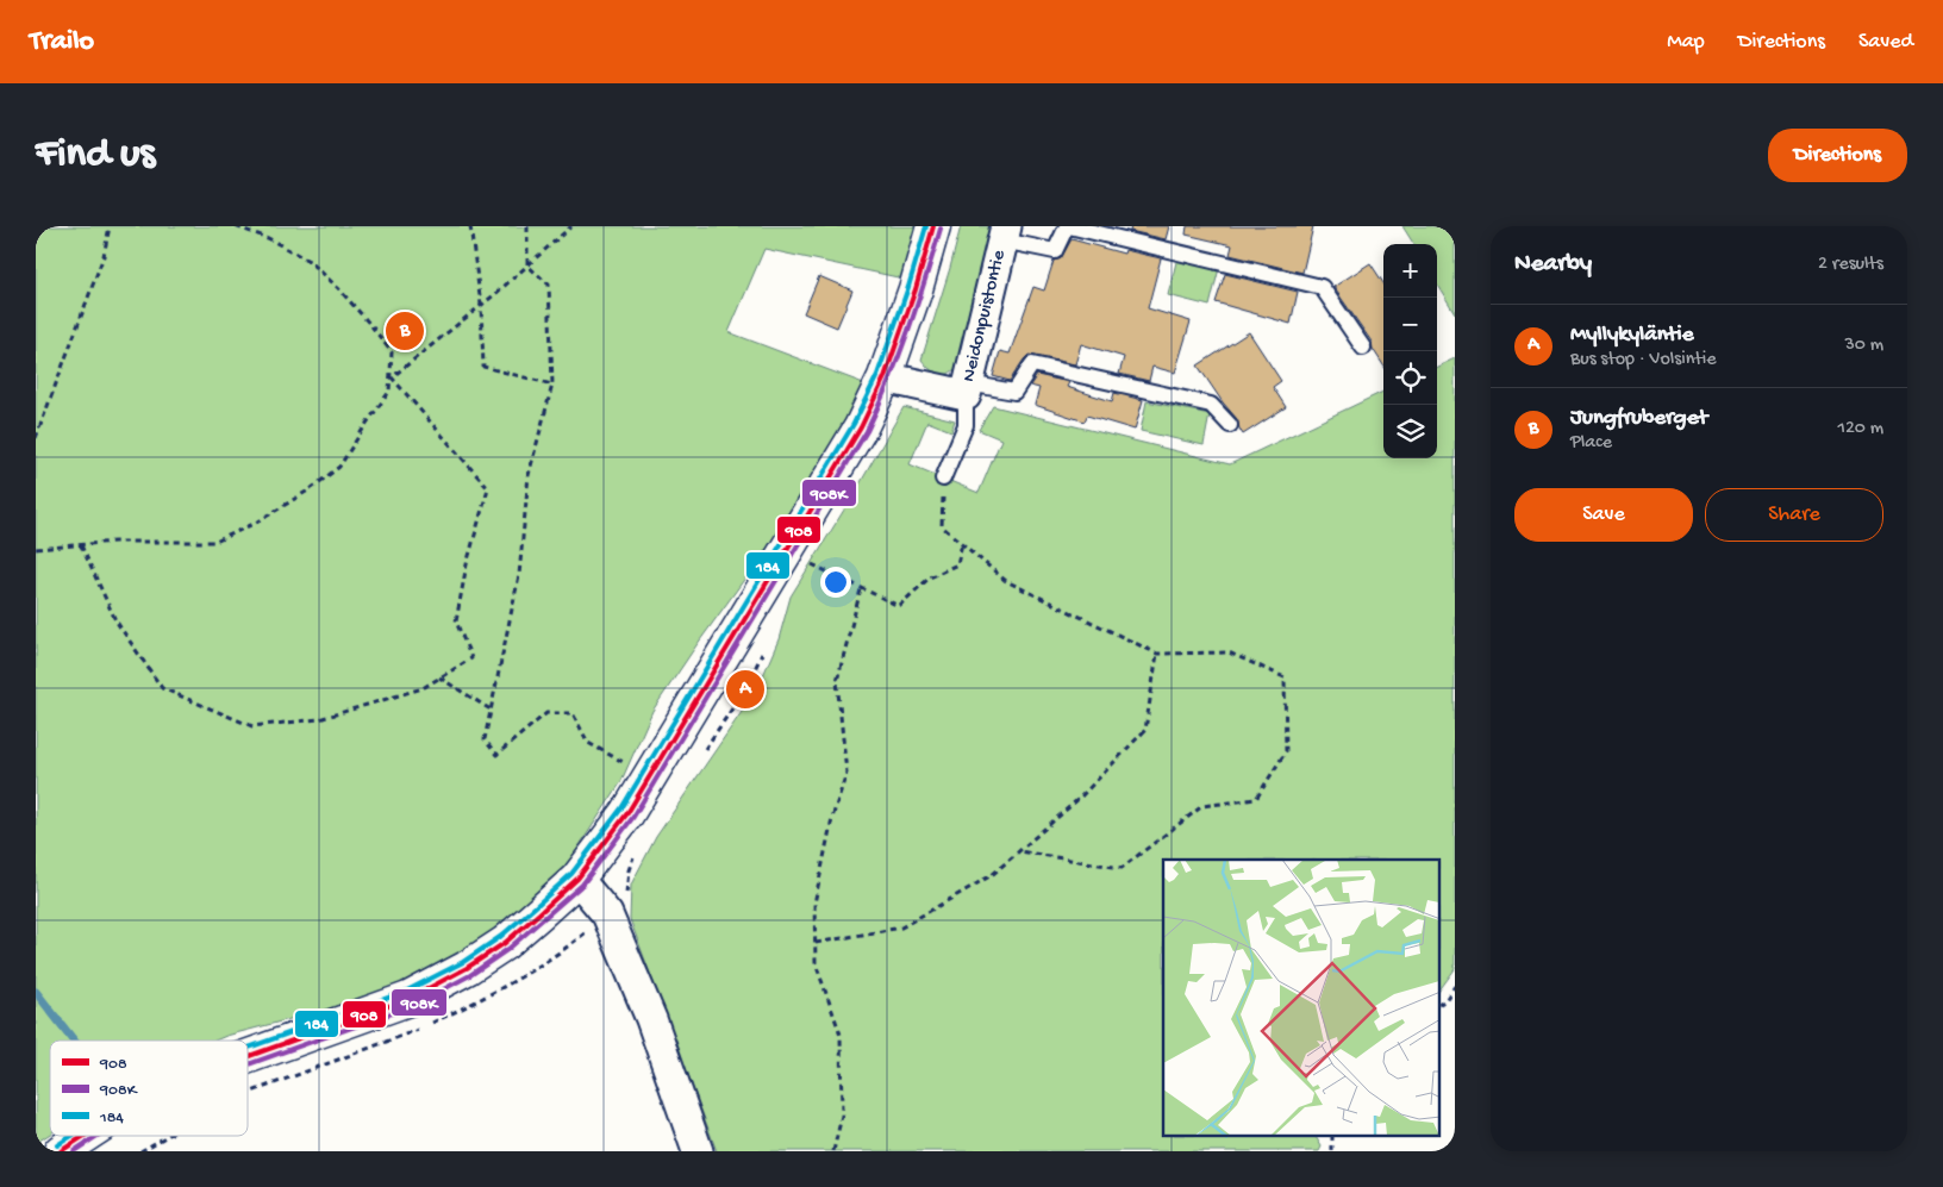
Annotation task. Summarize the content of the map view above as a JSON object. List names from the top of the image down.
{
  "streets": {
    "street": ["Neidonpuistontie"]
  },
  "lines": ["transit line 908", "transit line 184", "transit line 908K"],
  "legend": ["908", "908K", "184"],
  "page": {
    "header": "Trailo",
    "nav": ["Map", "Directions", "Saved"],
    "buttons": [
      "Directions",
      ["Save", "Share"]
    ],
    "title": "Find us",
    "heading": ["Nearby", "2 results"],
    "map_buttons": ["+", "−"],
    "list": [
      {
        "mark": "A",
        "name": "Myllykyläntie",
        "note": "Bus stop · Volsintie",
        "value": "30 m"
      },
      {
        "mark": "B",
        "name": "Jungfruberget",
        "note": "Place",
        "value": "120 m"
      }
    ],
    "pins": ["B", "A"]
  }
}
